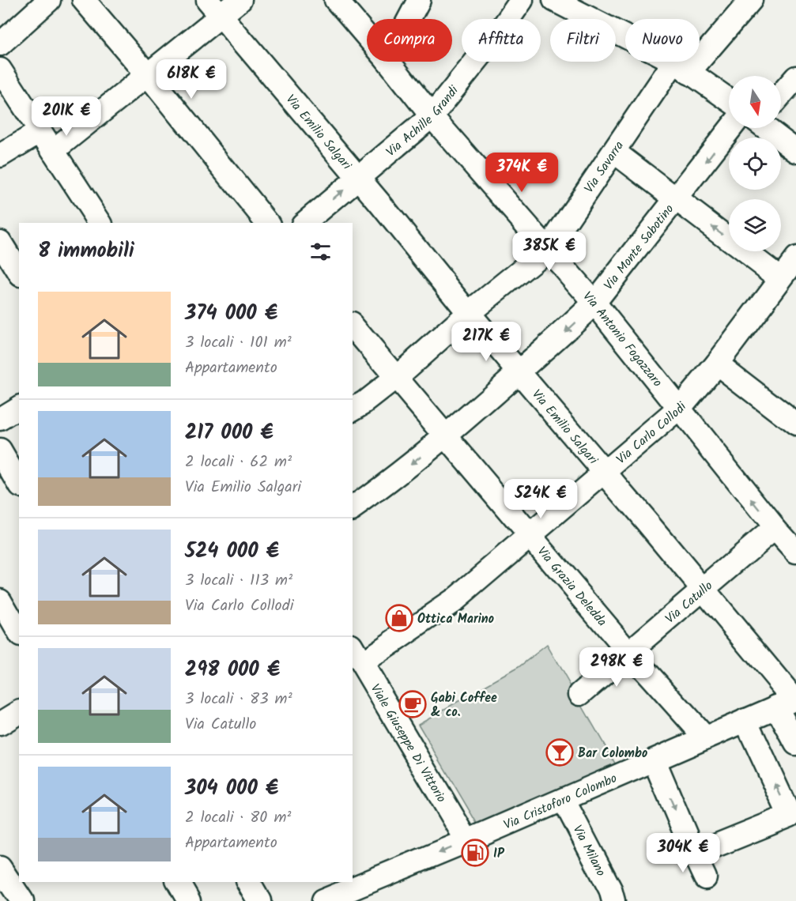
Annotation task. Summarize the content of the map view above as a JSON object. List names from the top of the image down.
{
  "streets": {
    "street": [
      "Via Achille Grandi",
      "Via Emilio Salgari",
      "Via Savarra",
      "Via Monte Sabotino",
      "Via Antonio Fogazzaro",
      "Via Carlo Collodi",
      "Via Grazia Deledda",
      "Via Catullo",
      "Viale Giuseppe Di Vittorio",
      "Via Cristoforo Colombo",
      "Via Milano"
    ]
  },
  "crossings": [
    ["Via Achille Grandi", "Via Emilio Salgari"],
    ["Via Achille Grandi", "Via Antonio Fogazzaro"],
    ["Via Emilio Salgari", "Via Savarra"],
    ["Via Emilio Salgari", "Via Monte Sabotino"],
    ["Via Emilio Salgari", "Via Carlo Collodi"],
    ["Via Emilio Salgari", "Via Catullo"],
    ["Via Emilio Salgari", "Via Cristoforo Colombo"],
    ["Via Savarra", "Via Antonio Fogazzaro"],
    ["Via Savarra", "Via Grazia Deledda"],
    ["Via Monte Sabotino", "Via Antonio Fogazzaro"],
    ["Via Monte Sabotino", "Via Grazia Deledda"],
    ["Via Antonio Fogazzaro", "Via Carlo Collodi"],
    ["Via Antonio Fogazzaro", "Via Catullo"],
    ["Via Carlo Collodi", "Via Grazia Deledda"],
    ["Via Carlo Collodi", "Viale Giuseppe Di Vittorio"],
    ["Via Grazia Deledda", "Via Catullo"],
    ["Via Grazia Deledda", "Via Cristoforo Colombo"],
    ["Viale Giuseppe Di Vittorio", "Via Cristoforo Colombo"],
    ["Via Cristoforo Colombo", "Via Milano"]
  ],
  "one_way": ["Via Monte Sabotino"],
  "places": {
    "shop": ["Ottica Marino"],
    "cafe": ["Gabi Coffee & co."],
    "bar": ["Bar Colombo"],
    "fuel station": ["IP"]
  },
  "north": "bottom",
  "page": {
    "chip": [
      "Compra",
      "Affitta",
      "Filtri",
      "Nuovo"
    ],
    "price": [
      "618K €",
      "201K €",
      "374K €",
      "385K €",
      "217K €",
      "524K €",
      "298K €",
      "304K €"
    ],
    "heading": "8 immobili",
    "list": [
      {
        "name": "374 000 €",
        "note": "3 locali · 101 m² · Appartamento"
      },
      {
        "name": "217 000 €",
        "note": "2 locali · 62 m² · Via Emilio Salgari"
      },
      {
        "name": "524 000 €",
        "note": "3 locali · 113 m² · Via Carlo Collodi"
      },
      {
        "name": "298 000 €",
        "note": "3 locali · 83 m² · Via Catullo"
      },
      {
        "name": "304 000 €",
        "note": "2 locali · 80 m² · Appartamento"
      }
    ]
  }
}
